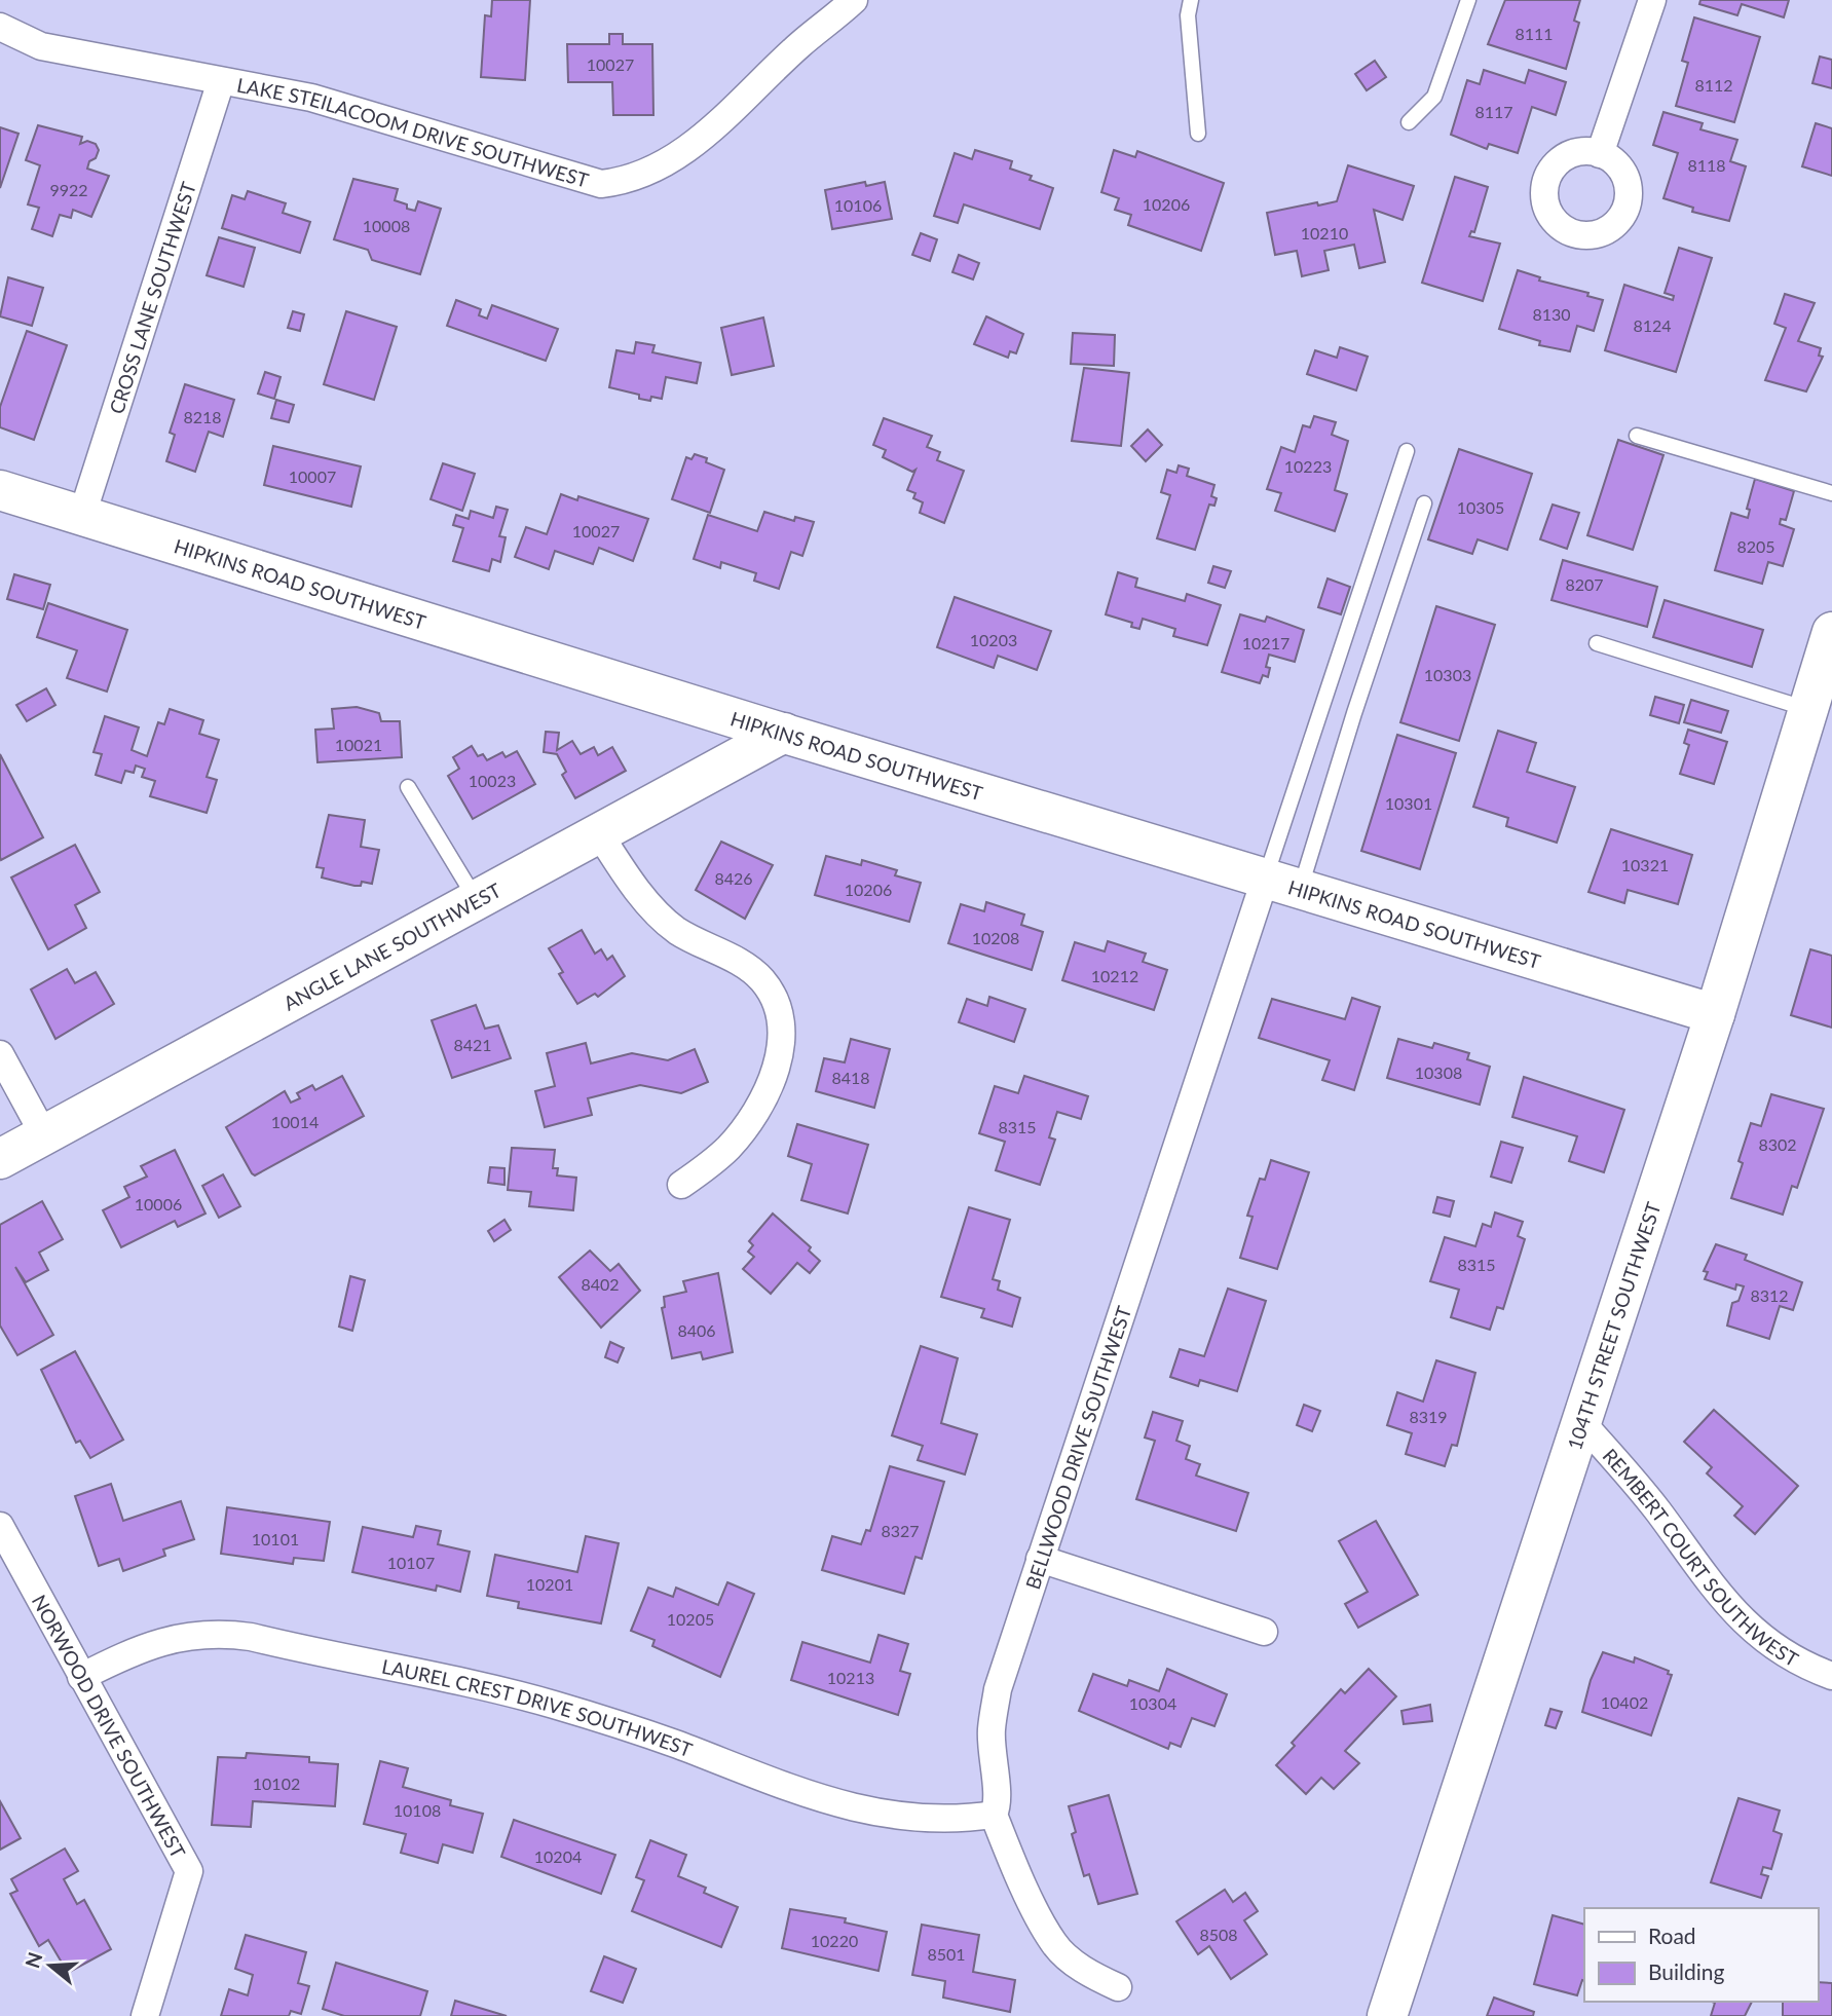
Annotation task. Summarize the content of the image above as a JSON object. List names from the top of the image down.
{
  "streets": {
    "street": [
      "LAKE STEILACOOM DRIVE SOUTHWEST",
      "CROSS LANE SOUTHWEST",
      "HIPKINS ROAD SOUTHWEST",
      "ANGLE LANE SOUTHWEST",
      "104TH STREET SOUTHWEST",
      "BELLWOOD DRIVE SOUTHWEST",
      "REMBERT COURT SOUTHWEST",
      "LAUREL CREST DRIVE SOUTHWEST",
      "NORWOOD DRIVE SOUTHWEST"
    ]
  },
  "crossings": [
    ["LAKE STEILACOOM DRIVE SOUTHWEST", "CROSS LANE SOUTHWEST"],
    ["CROSS LANE SOUTHWEST", "HIPKINS ROAD SOUTHWEST"],
    ["HIPKINS ROAD SOUTHWEST", "ANGLE LANE SOUTHWEST"],
    ["HIPKINS ROAD SOUTHWEST", "104TH STREET SOUTHWEST"],
    ["HIPKINS ROAD SOUTHWEST", "BELLWOOD DRIVE SOUTHWEST"],
    ["104TH STREET SOUTHWEST", "REMBERT COURT SOUTHWEST"],
    ["BELLWOOD DRIVE SOUTHWEST", "LAUREL CREST DRIVE SOUTHWEST"],
    ["LAUREL CREST DRIVE SOUTHWEST", "NORWOOD DRIVE SOUTHWEST"]
  ],
  "house_numbers": [
    "8111",
    "10027",
    "8112",
    "8117",
    "8118",
    "9922",
    "10206",
    "10106",
    "10008",
    "10210",
    "8130",
    "8124",
    "8218",
    "10223",
    "10007",
    "10305",
    "10027",
    "8205",
    "8207",
    "10203",
    "10217",
    "10303",
    "10021",
    "10023",
    "10301",
    "10321",
    "8426",
    "10206",
    "10208",
    "10212",
    "8421",
    "10308",
    "8418",
    "10014",
    "8315",
    "8302",
    "10006",
    "8315",
    "8402",
    "8312",
    "8406",
    "8319",
    "8327",
    "10101",
    "10107",
    "10201",
    "10205",
    "10213",
    "10402",
    "10304",
    "10102",
    "10108",
    "10204",
    "8508",
    "10220",
    "8501"
  ],
  "legend": ["Road", "Building"],
  "north": "left"
}
